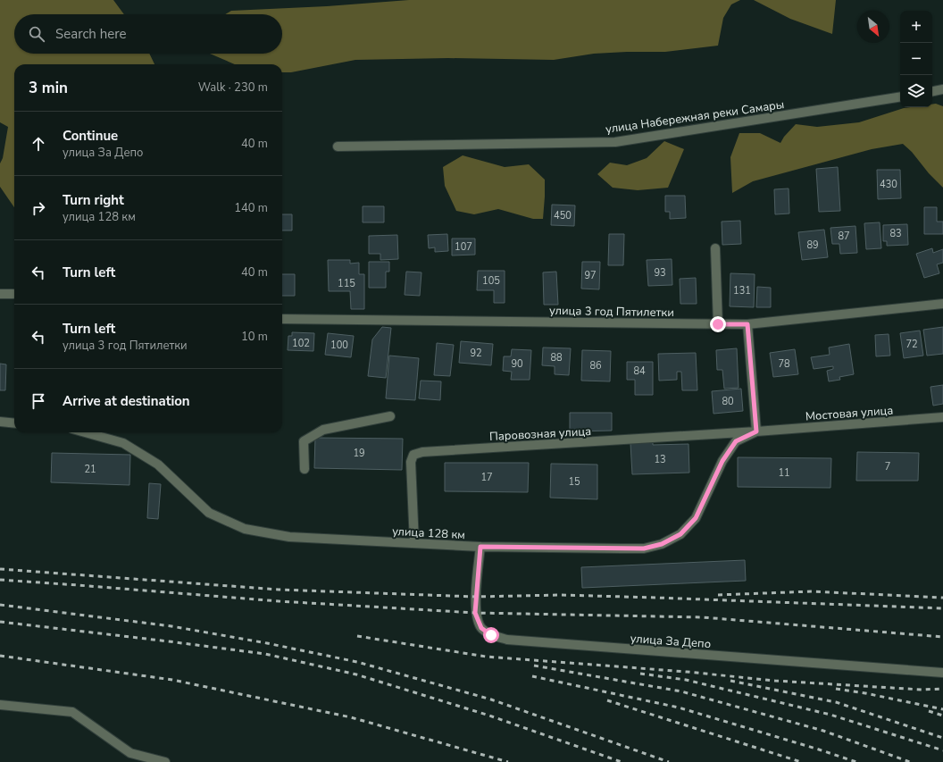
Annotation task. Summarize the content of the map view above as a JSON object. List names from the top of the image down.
{
  "streets": {
    "street": [
      "улица Набережная реки Самары",
      "улица 3 год Пятилетки",
      "Мостовая улица",
      "Паровозная улица",
      "улица 128 км",
      "улица За Депо"
    ]
  },
  "crossings": [
    ["Мостовая улица", "Паровозная улица"],
    ["Мостовая улица", "улица 128 км"],
    ["Паровозная улица", "улица 128 км"],
    ["улица 128 км", "улица За Депо"]
  ],
  "house_numbers": [
    "430",
    "450",
    "83",
    "87",
    "89",
    "107",
    "93",
    "97",
    "105",
    "115",
    "131",
    "102",
    "72",
    "100",
    "92",
    "88",
    "90",
    "78",
    "86",
    "84",
    "80",
    "19",
    "13",
    "7",
    "21",
    "11",
    "17",
    "15"
  ],
  "north": "bottom right",
  "page": {
    "map_buttons": ["+", "−"],
    "search": "Search here",
    "heading": ["3 min", "Walk · 230 m"],
    "list": [
      ["Continue", "улица За Депо", "40 m"],
      ["Turn right", "улица 128 км", "140 m"],
      ["Turn left", "40 m"],
      ["Turn left", "улица 3 год Пятилетки", "10 m"],
      "Arrive at destination"
    ]
  }
}
